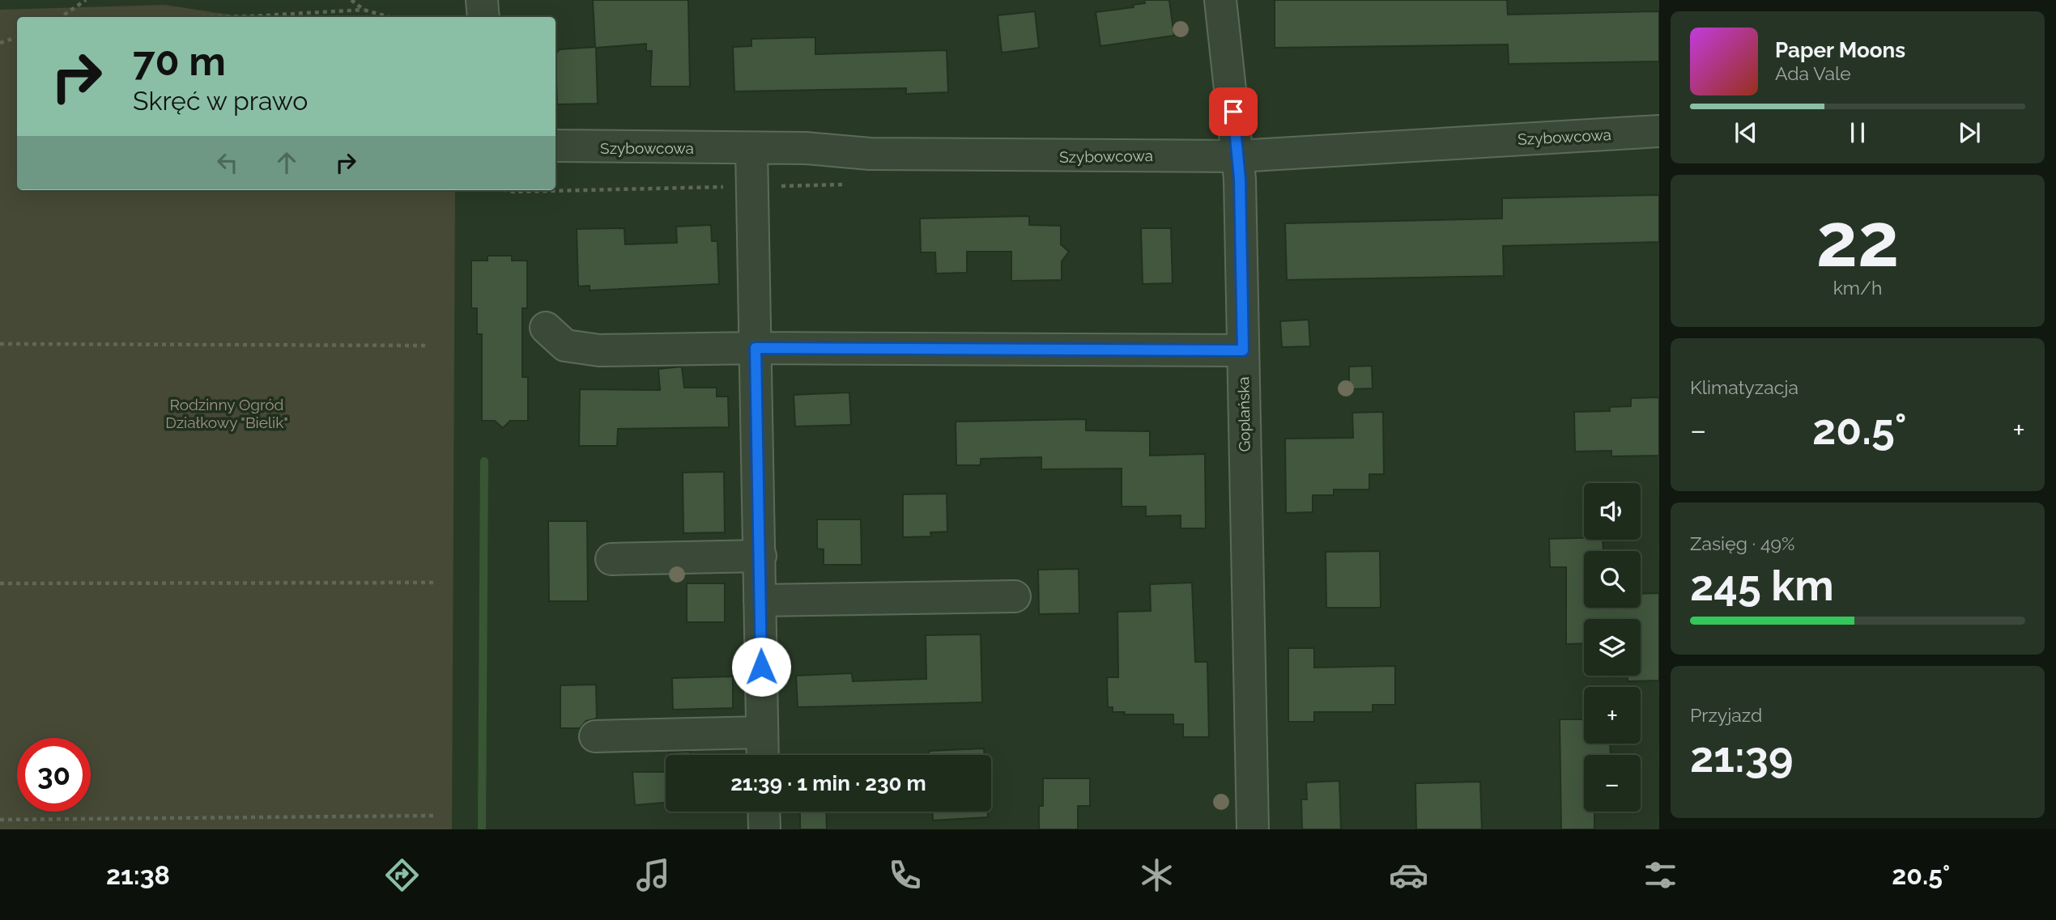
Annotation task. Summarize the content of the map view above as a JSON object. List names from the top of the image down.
{
  "streets": {
    "street": ["Szybowcowa", "Goplańska"]
  },
  "crossings": [
    ["Szybowcowa", "Goplańska"]
  ],
  "parks": ["Rodzinny Ogród Działkowy \"Bielik\""],
  "page": {
    "turn": ["70 m", "Skręć w prawo"],
    "song": ["Paper Moons", "Ada Vale"],
    "tile": [
      ["22", "km/h"],
      "Klimatyzacja",
      ["Zasięg · 49%", "245 km"],
      ["Przyjazd", "21:39"]
    ],
    "heat": ["−", "20.5°", "+"],
    "map_buttons": ["+", "−"],
    "limit": "30",
    "trip": "21:39 · 1 min · 230 m",
    "tabs": ["21:38", "20.5°"]
  }
}
